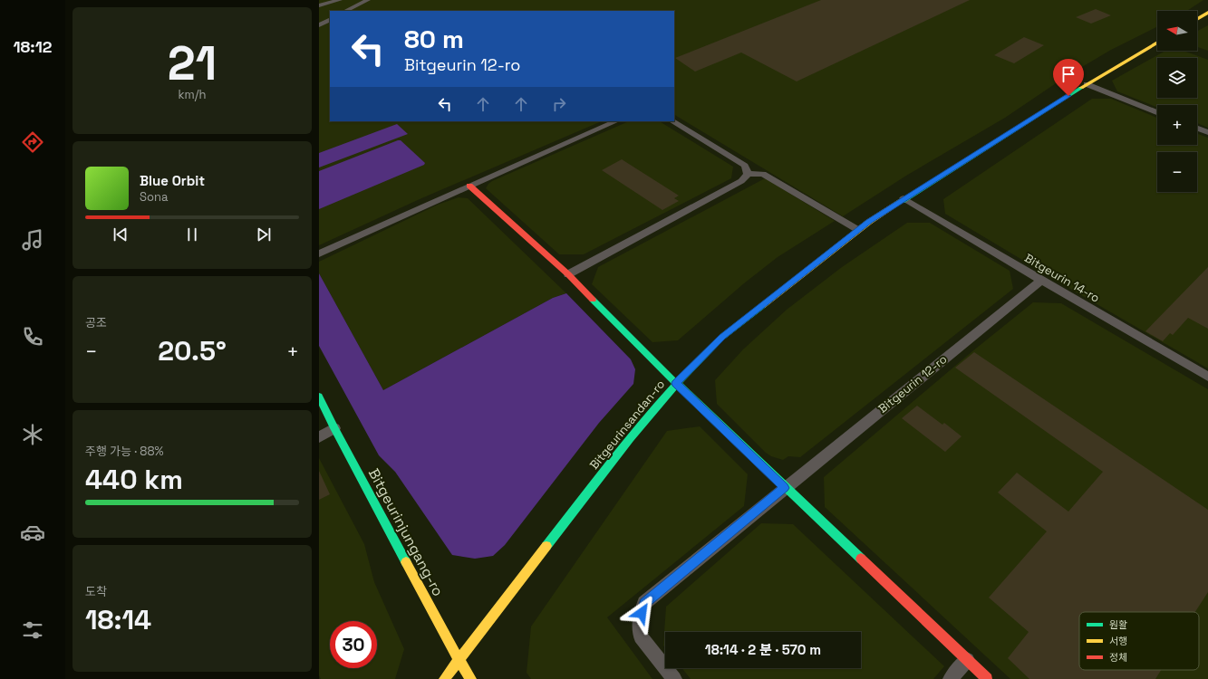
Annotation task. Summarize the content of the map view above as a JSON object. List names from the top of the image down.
{
  "streets": {
    "street": [
      "Bitgeurin 14-ro",
      "Bitgeurin 12-ro",
      "Bitgeurinsandan-ro",
      "Bitgeurinjungang-ro"
    ]
  },
  "crossings": [
    ["Bitgeurin 14-ro", "Bitgeurin 12-ro"],
    ["Bitgeurin 14-ro", "Bitgeurinsandan-ro"],
    ["Bitgeurinsandan-ro", "Bitgeurinjungang-ro"]
  ],
  "legend": ["원활", "서행", "정체"],
  "north": "left",
  "page": {
    "tabs": "18:12",
    "tile": [
      ["21", "km/h"],
      "공조",
      ["주행 가능 · 88%", "440 km"],
      ["도착", "18:14"]
    ],
    "map_buttons": ["+", "−"],
    "turn": ["80 m", "Bitgeurin 12-ro"],
    "song": ["Blue Orbit", "Sona"],
    "heat": ["−", "20.5°", "+"],
    "limit": "30",
    "trip": "18:14 · 2 분 · 570 m"
  }
}
